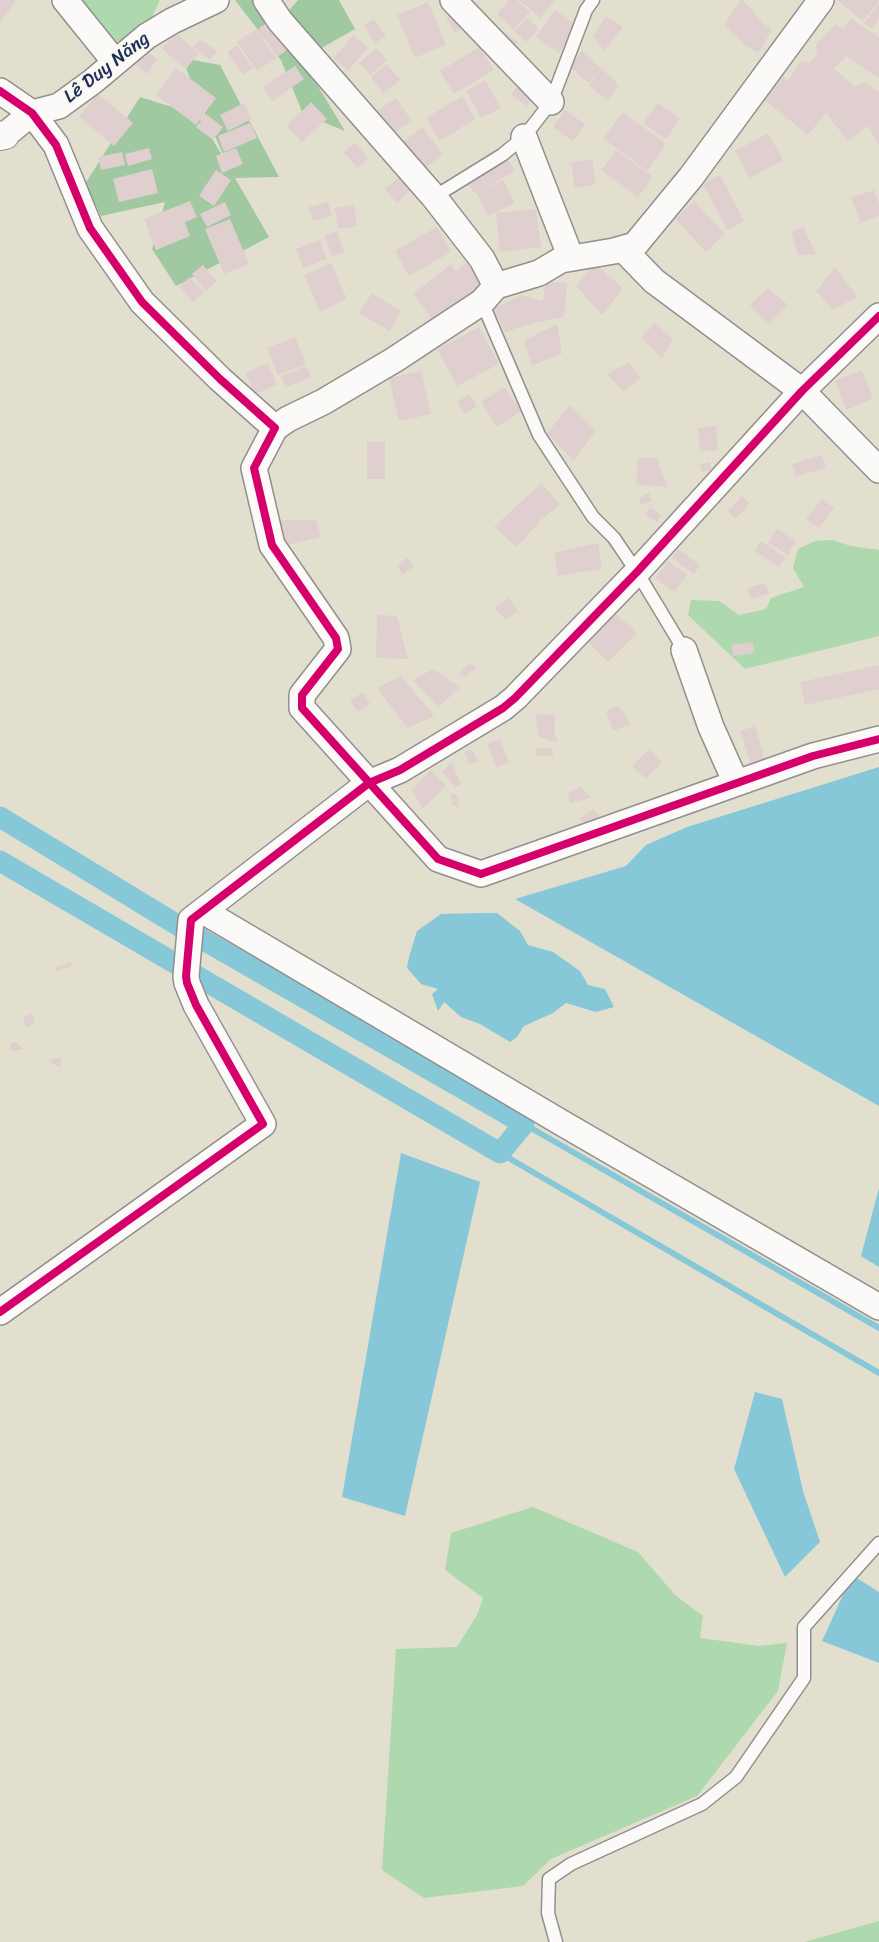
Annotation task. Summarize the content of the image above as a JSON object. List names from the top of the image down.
{
  "streets": {
    "street": ["Lê Duy Năng"]
  }
}
